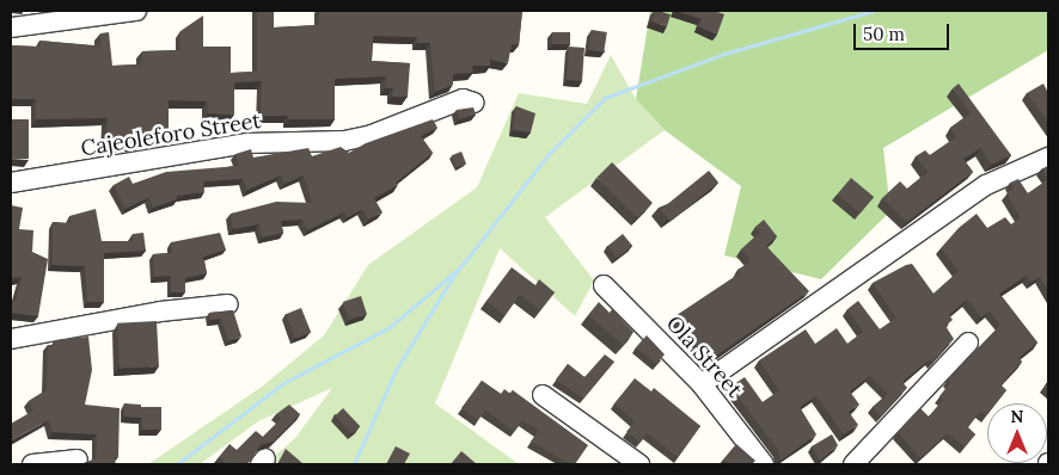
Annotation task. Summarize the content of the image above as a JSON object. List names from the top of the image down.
{
  "streets": {
    "street": ["Cajeoleforo Street", "Ola Street"]
  },
  "scale_bar": "50 m",
  "north": "top"
}
